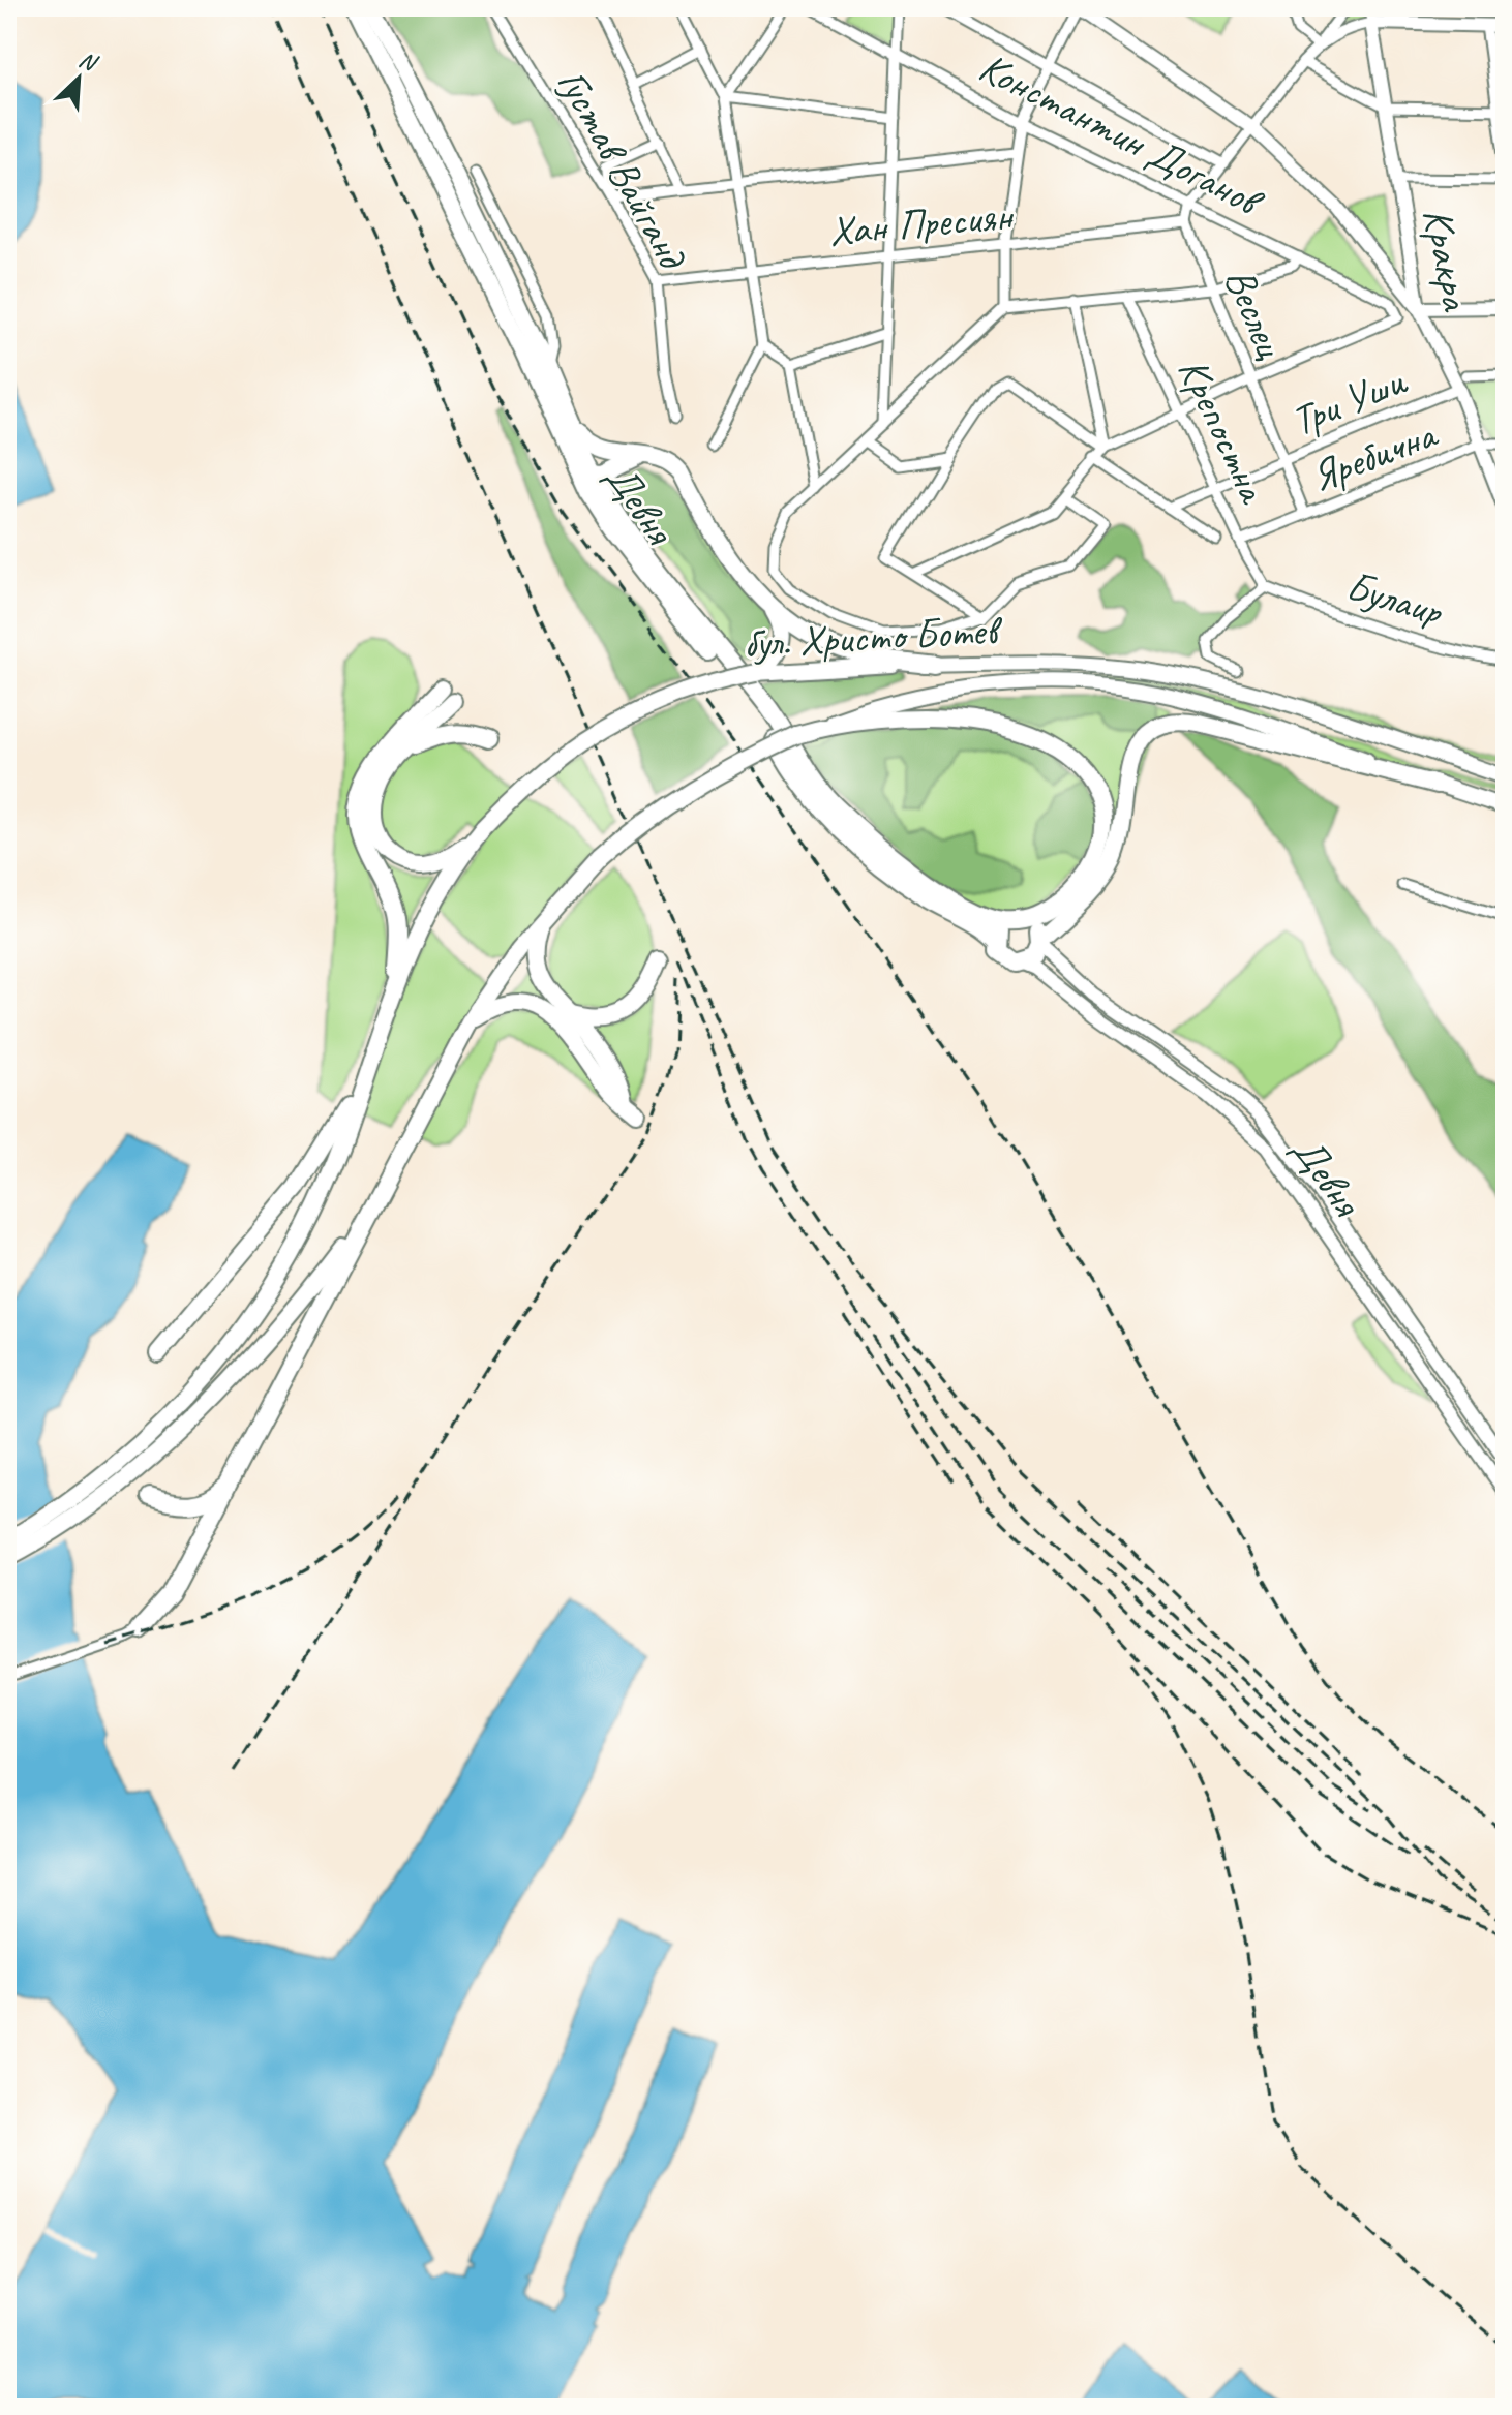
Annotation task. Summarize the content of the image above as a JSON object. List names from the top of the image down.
{
  "streets": {
    "highway": ["Девня", "бул. Христо Ботев"],
    "main road": ["Кракра"],
    "street": [
      "Константин Доганов",
      "Густав Вайганд",
      "Хан Пресиян",
      "Веслец",
      "Три Уши",
      "Крепостна",
      "Яребична",
      "Булаир"
    ]
  },
  "crossings": [
    ["Константин Доганов", "Веслец"],
    ["Густав Вайганд", "Хан Пресиян"],
    ["Хан Пресиян", "Веслец"],
    ["Кракра", "Три Уши"],
    ["Кракра", "Яребична"],
    ["Веслец", "Три Уши"],
    ["Веслец", "Яребична"],
    ["Три Уши", "Крепостна"],
    ["Крепостна", "Яребична"],
    ["Крепостна", "Булаир"]
  ],
  "north": "top right"
}
